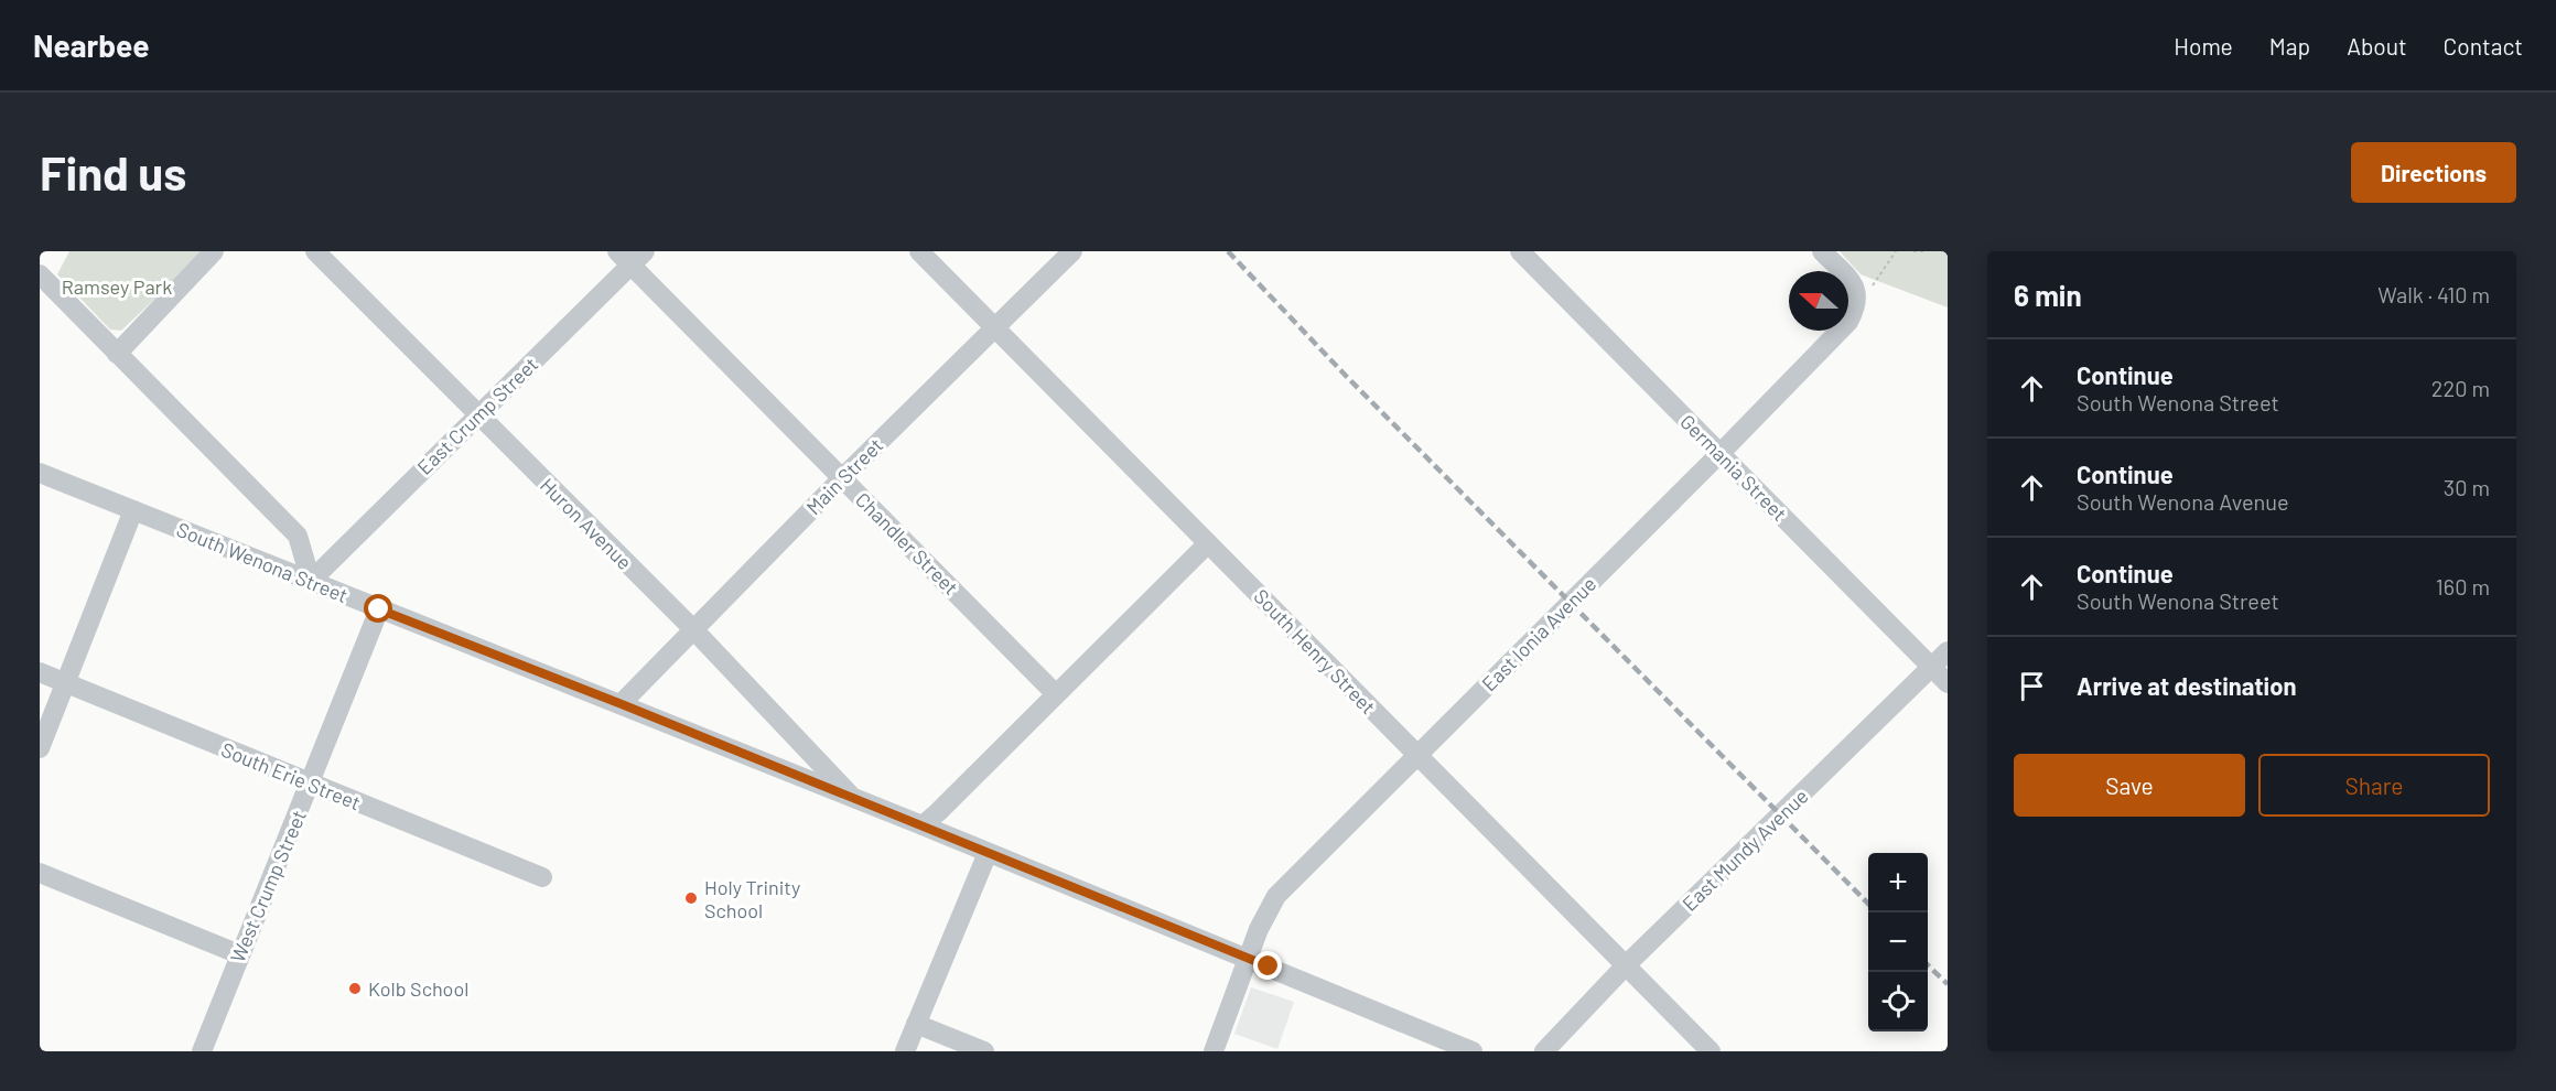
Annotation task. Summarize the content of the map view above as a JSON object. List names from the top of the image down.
{
  "streets": {
    "street": [
      "East Crump Street",
      "Germania Street",
      "Main Street",
      "Huron Avenue",
      "Chandler Street",
      "South Wenona Street",
      "East Ionia Avenue",
      "South Henry Street",
      "South Erie Street",
      "East Mundy Avenue",
      "West Crump Street"
    ]
  },
  "crossings": [
    ["East Crump Street", "Huron Avenue"],
    ["East Crump Street", "Chandler Street"],
    ["East Crump Street", "South Wenona Street"],
    ["Germania Street", "East Ionia Avenue"],
    ["Germania Street", "East Mundy Avenue"],
    ["Main Street", "Huron Avenue"],
    ["Main Street", "Chandler Street"],
    ["Main Street", "South Wenona Street"],
    ["Main Street", "South Henry Street"],
    ["Huron Avenue", "South Wenona Street"],
    ["South Wenona Street", "West Crump Street"],
    ["East Ionia Avenue", "South Henry Street"],
    ["South Henry Street", "East Mundy Avenue"],
    ["South Erie Street", "West Crump Street"]
  ],
  "parks": ["Ramsey Park"],
  "places": ["Holy Trinity School", "Kolb School"],
  "north": "left",
  "page": {
    "header": "Nearbee",
    "nav": [
      "Home",
      "Map",
      "About",
      "Contact"
    ],
    "buttons": [
      "Directions",
      ["Save", "Share"]
    ],
    "title": "Find us",
    "heading": ["6 min", "Walk · 410 m"],
    "list": [
      ["Continue", "South Wenona Street", "220 m"],
      ["Continue", "South Wenona Avenue", "30 m"],
      ["Continue", "South Wenona Street", "160 m"],
      "Arrive at destination"
    ],
    "map_buttons": ["+", "−"]
  }
}
